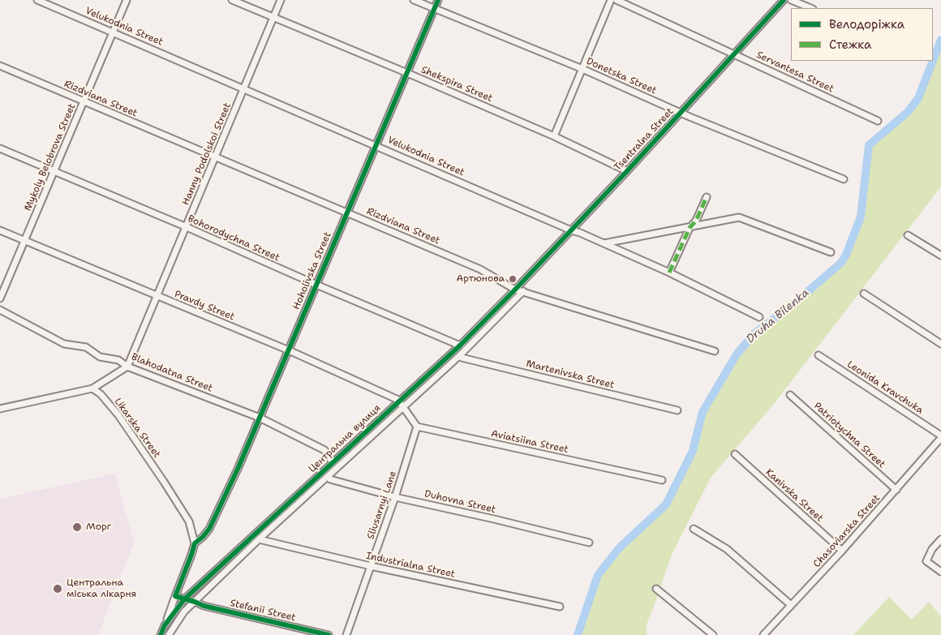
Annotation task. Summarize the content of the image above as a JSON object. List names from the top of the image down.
{
  "streets": {
    "street": [
      "Velukodnia Street",
      "Servantesa Street",
      "Donetska Street",
      "Shekspira Street",
      "Rizdviana Street",
      "Tsentralna Street",
      "Hanny Podolskoi Street",
      "Mykoly Belobrova Street",
      "Bohorodychna Street",
      "Hoholivska Street",
      "Pravdy Street",
      "Blahodatna Street",
      "Martenivska Street",
      "Leonida Kravchuka",
      "Likarska Street",
      "Patriotychna Street",
      "Центральна вулиця",
      "Aviatsiina Street",
      "Kanivska Street",
      "Duhovna Street",
      "Sliusarnyi Lane",
      "Chasoviarska Street",
      "Industrialna Street",
      "Stefanii Street"
    ]
  },
  "crossings": [
    ["Velukodnia Street", "Tsentralna Street"],
    ["Velukodnia Street", "Hanny Podolskoi Street"],
    ["Velukodnia Street", "Mykoly Belobrova Street"],
    ["Velukodnia Street", "Hoholivska Street"],
    ["Servantesa Street", "Tsentralna Street"],
    ["Donetska Street", "Tsentralna Street"],
    ["Donetska Street", "Hoholivska Street"],
    ["Shekspira Street", "Tsentralna Street"],
    ["Shekspira Street", "Hanny Podolskoi Street"],
    ["Shekspira Street", "Hoholivska Street"],
    ["Rizdviana Street", "Tsentralna Street"],
    ["Rizdviana Street", "Hanny Podolskoi Street"],
    ["Rizdviana Street", "Mykoly Belobrova Street"],
    ["Rizdviana Street", "Hoholivska Street"],
    ["Rizdviana Street", "Центральна вулиця"],
    ["Tsentralna Street", "Центральна вулиця"],
    ["Hanny Podolskoi Street", "Bohorodychna Street"],
    ["Hanny Podolskoi Street", "Pravdy Street"],
    ["Hanny Podolskoi Street", "Blahodatna Street"],
    ["Mykoly Belobrova Street", "Bohorodychna Street"],
    ["Mykoly Belobrova Street", "Pravdy Street"],
    ["Bohorodychna Street", "Hoholivska Street"],
    ["Bohorodychna Street", "Центральна вулиця"],
    ["Hoholivska Street", "Pravdy Street"],
    ["Hoholivska Street", "Blahodatna Street"],
    ["Hoholivska Street", "Likarska Street"],
    ["Pravdy Street", "Центральна вулиця"],
    ["Blahodatna Street", "Центральна вулиця"],
    ["Martenivska Street", "Центральна вулиця"],
    ["Leonida Kravchuka", "Chasoviarska Street"],
    ["Patriotychna Street", "Chasoviarska Street"],
    ["Центральна вулиця", "Duhovna Street"],
    ["Центральна вулиця", "Industrialna Street"],
    ["Центральна вулиця", "Stefanii Street"],
    ["Aviatsiina Street", "Sliusarnyi Lane"],
    ["Kanivska Street", "Chasoviarska Street"],
    ["Duhovna Street", "Sliusarnyi Lane"],
    ["Sliusarnyi Lane", "Industrialna Street"]
  ],
  "water": ["Druha Bilenka"],
  "places": ["Артюнова", "Морг", "Центральна міська лікарня"],
  "legend": ["Велодоріжка", "Стежка"]
}
